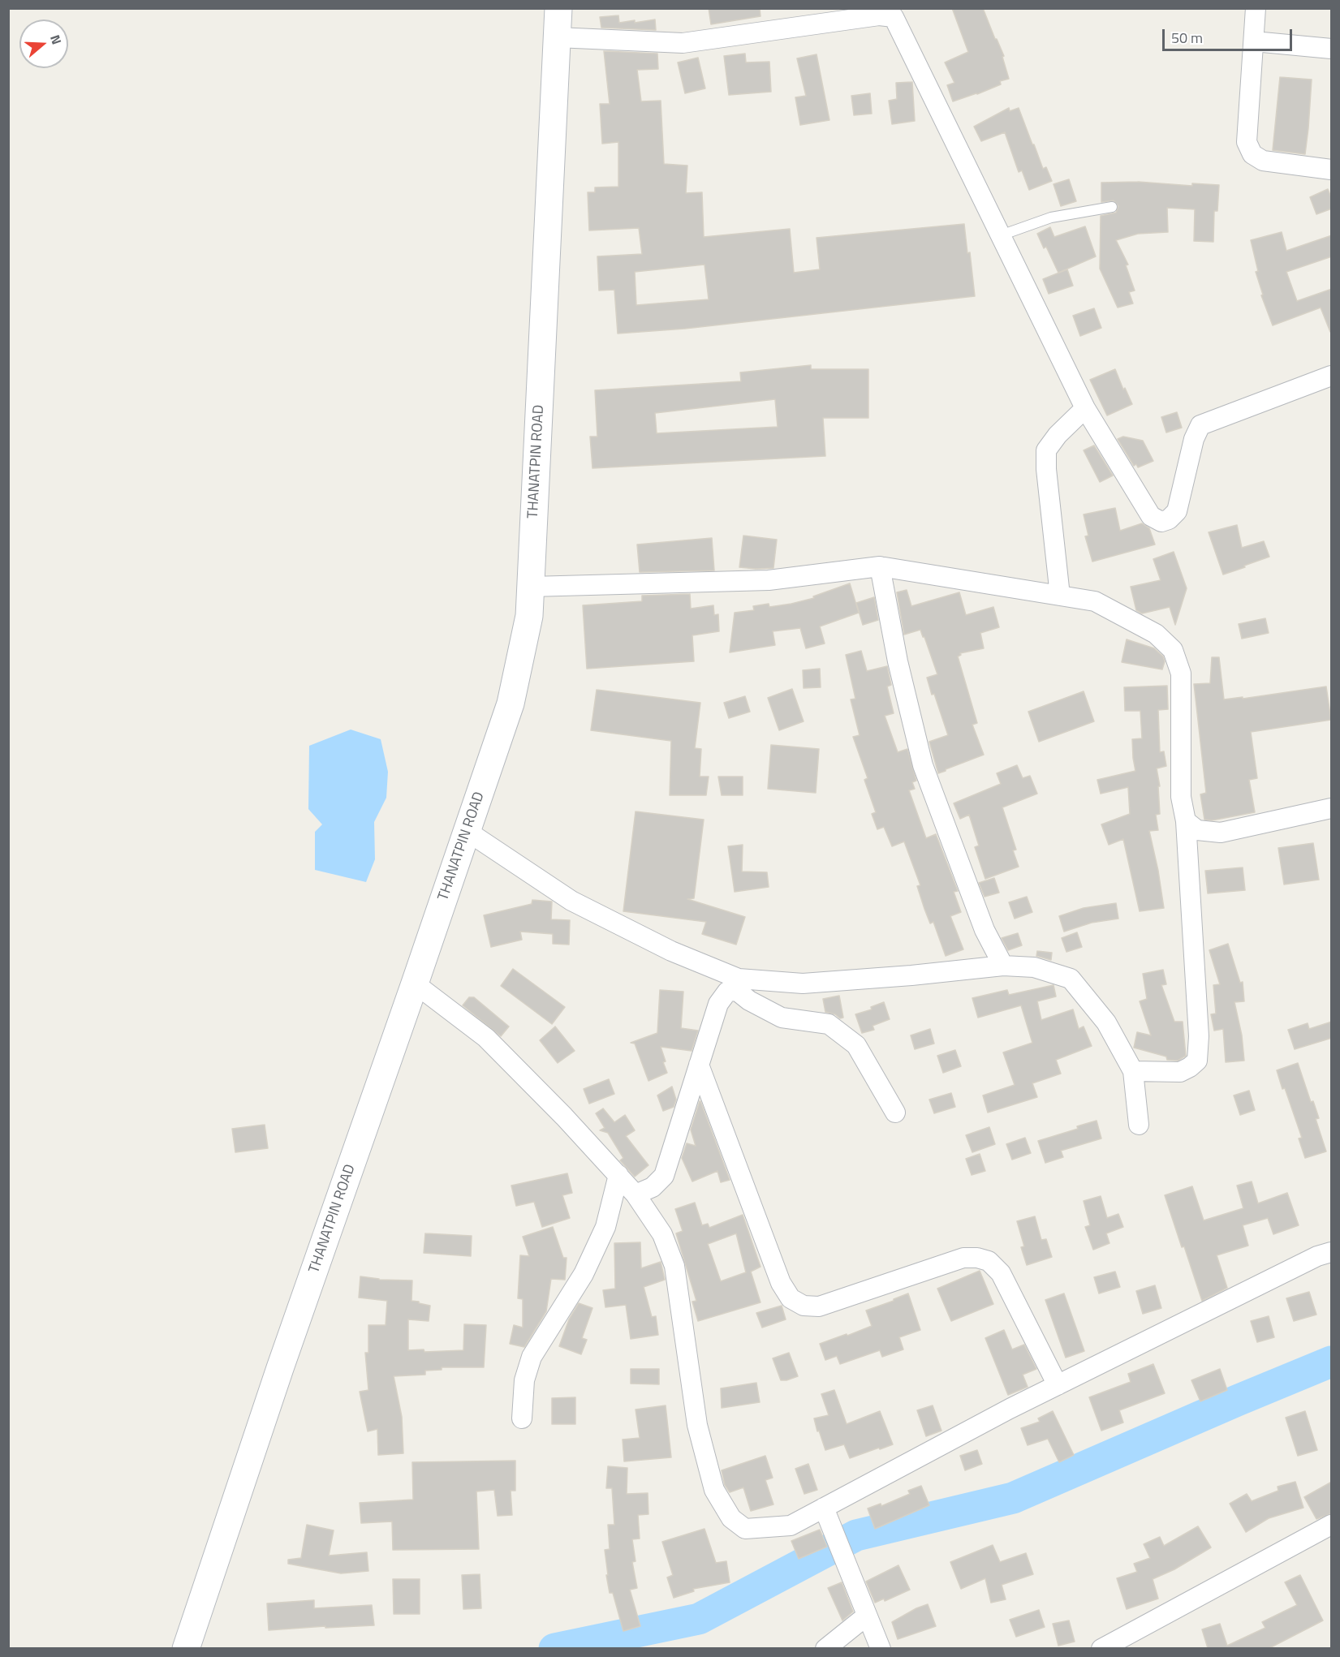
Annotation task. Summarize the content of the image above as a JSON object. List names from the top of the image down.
{
  "streets": {
    "main road": ["THANATPIN ROAD"]
  },
  "scale_bar": "50 m",
  "north": "right"
}
